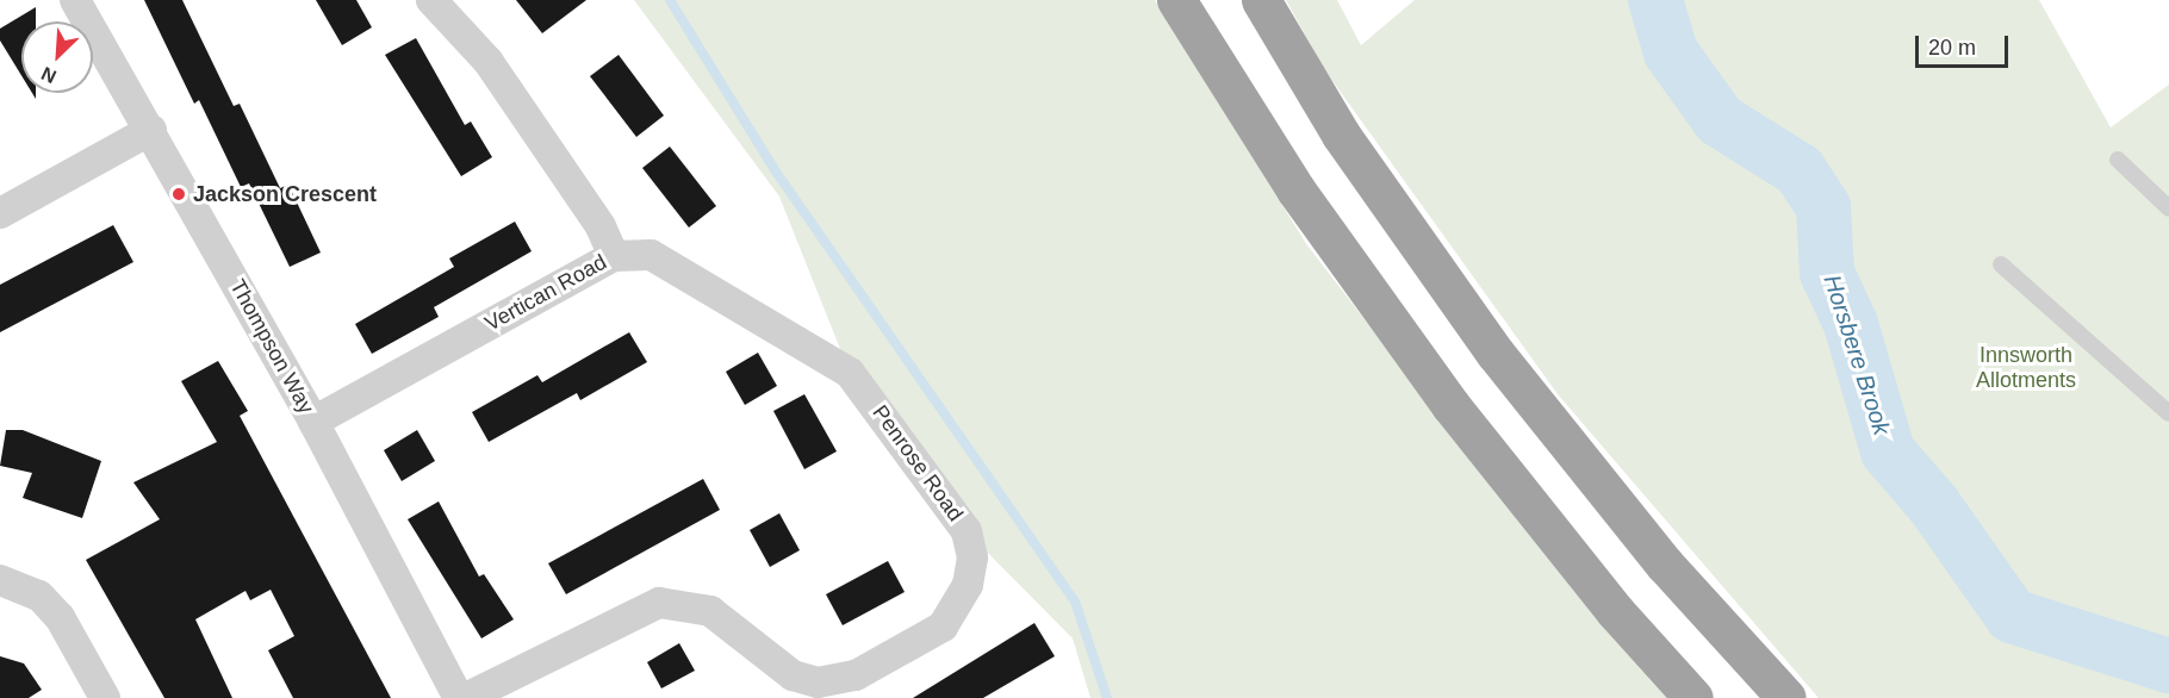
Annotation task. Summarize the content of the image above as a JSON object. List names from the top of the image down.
{
  "streets": {
    "street": ["Vertican Road", "Thompson Way", "Penrose Road"]
  },
  "crossings": [
    ["Vertican Road", "Thompson Way"],
    ["Vertican Road", "Penrose Road"]
  ],
  "water": ["Horsbere Brook"],
  "parks": ["Innsworth Allotments"],
  "places": ["Jackson Crescent"],
  "scale_bar": "20 m",
  "north": "bottom left"
}
